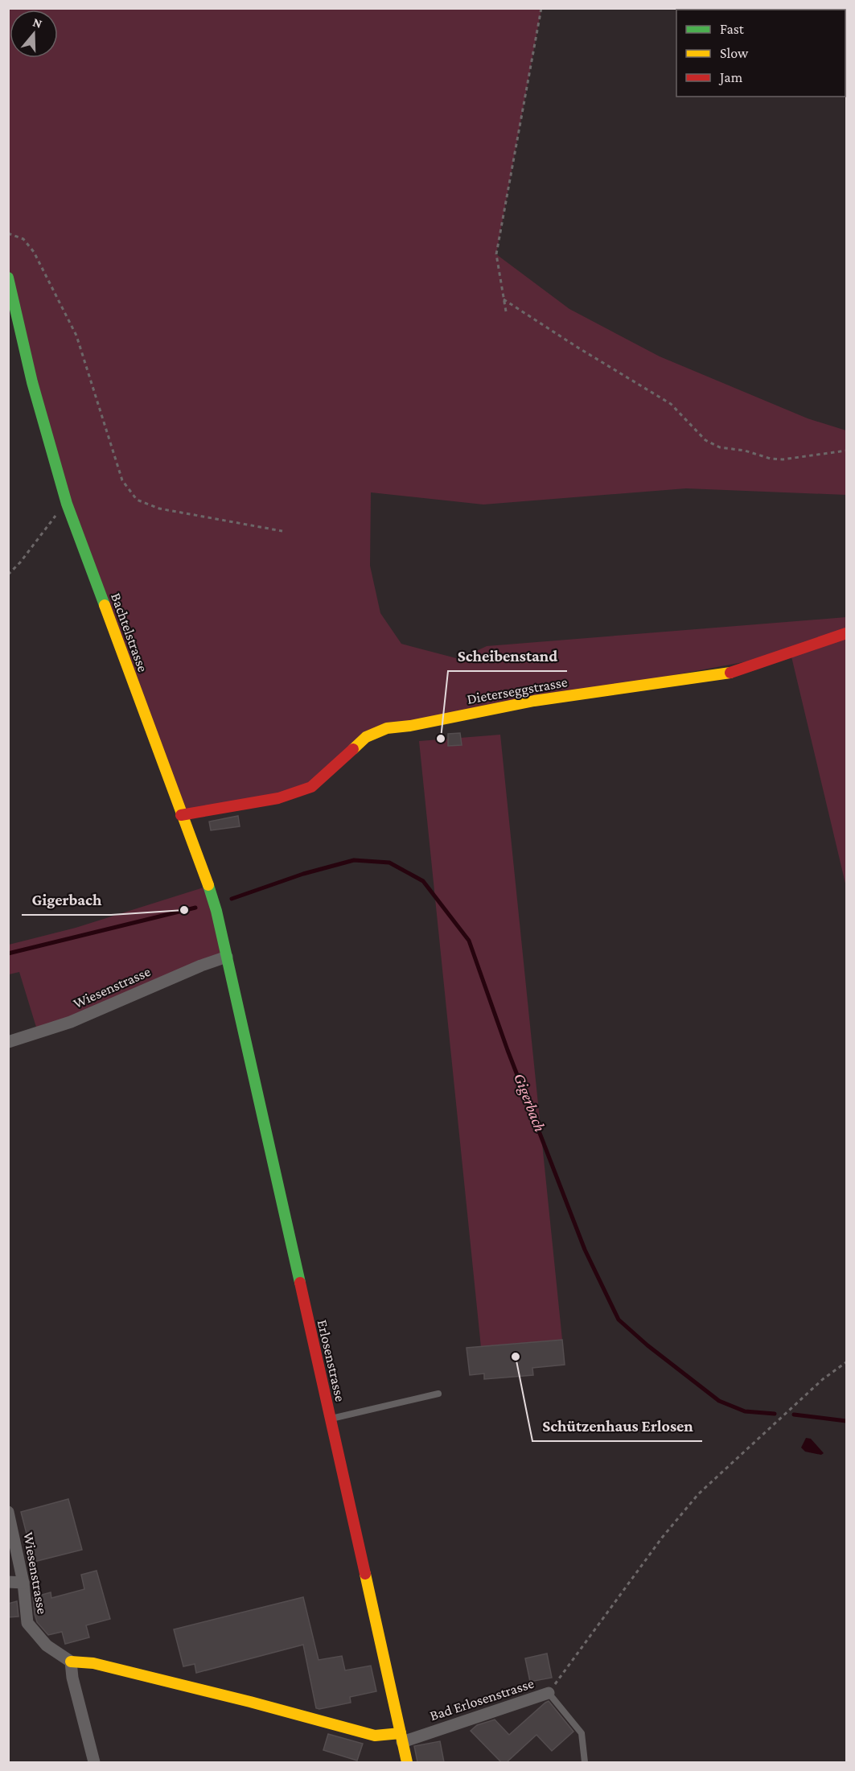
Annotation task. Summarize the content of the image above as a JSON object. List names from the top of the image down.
{
  "streets": {
    "street": [
      "Bachtelstrasse",
      "Dieterseggstrasse",
      "Wiesenstrasse",
      "Erlosenstrasse",
      "Bad Erlosenstrasse"
    ]
  },
  "crossings": [
    ["Bachtelstrasse", "Dieterseggstrasse"],
    ["Bachtelstrasse", "Wiesenstrasse"],
    ["Bachtelstrasse", "Erlosenstrasse"],
    ["Erlosenstrasse", "Bad Erlosenstrasse"]
  ],
  "water": ["Gigerbach"],
  "places": ["Scheibenstand", "Gigerbach", "Schützenhaus Erlosen"],
  "legend": ["Fast", "Slow", "Jam"],
  "north": "top"
}
